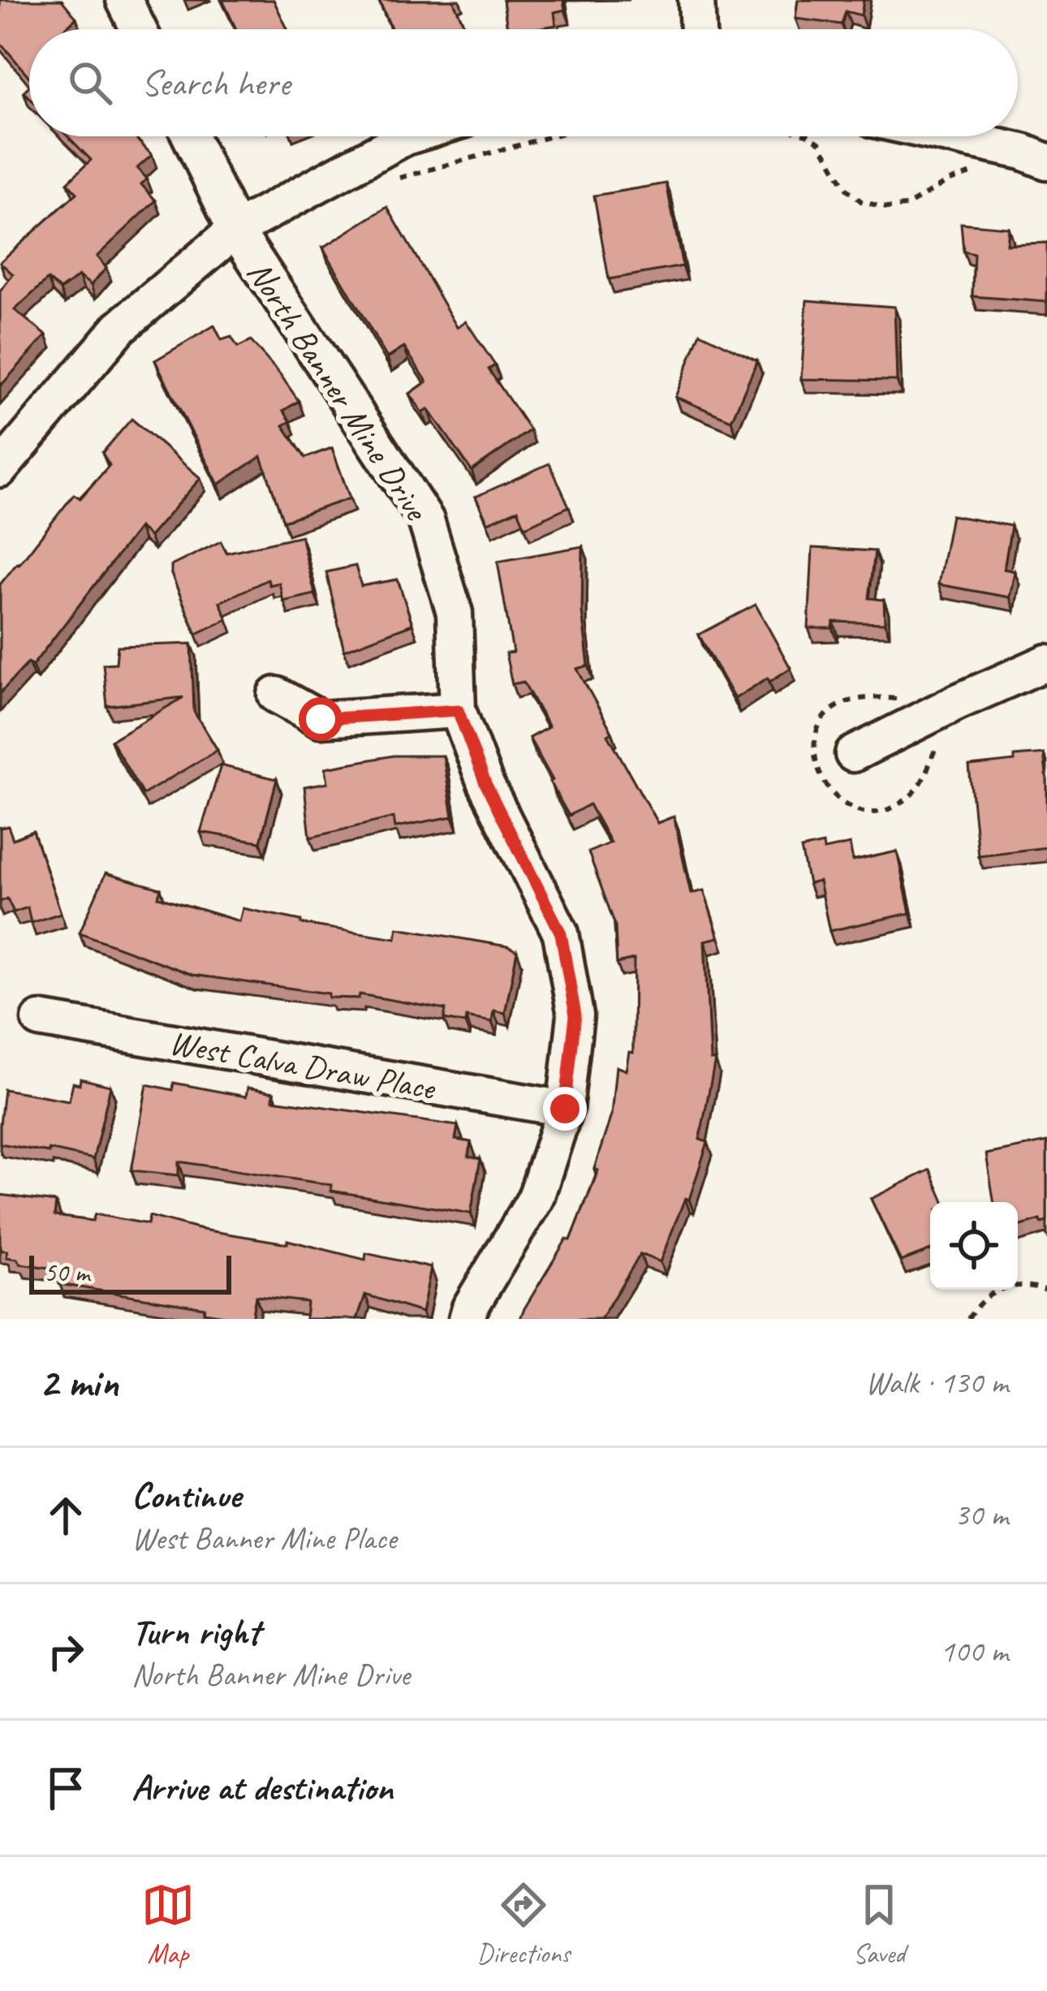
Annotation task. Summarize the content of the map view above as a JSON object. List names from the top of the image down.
{
  "streets": {
    "street": ["North Banner Mine Drive", "West Calva Draw Place"]
  },
  "crossings": [
    ["North Banner Mine Drive", "West Calva Draw Place"]
  ],
  "scale_bar": "50 m",
  "page": {
    "search": "Search here",
    "scale": "50 m",
    "heading": ["2 min", "Walk · 130 m"],
    "list": [
      ["Continue", "West Banner Mine Place", "30 m"],
      ["Turn right", "North Banner Mine Drive", "100 m"],
      "Arrive at destination"
    ],
    "nav": ["Map", "Directions", "Saved"]
  }
}
